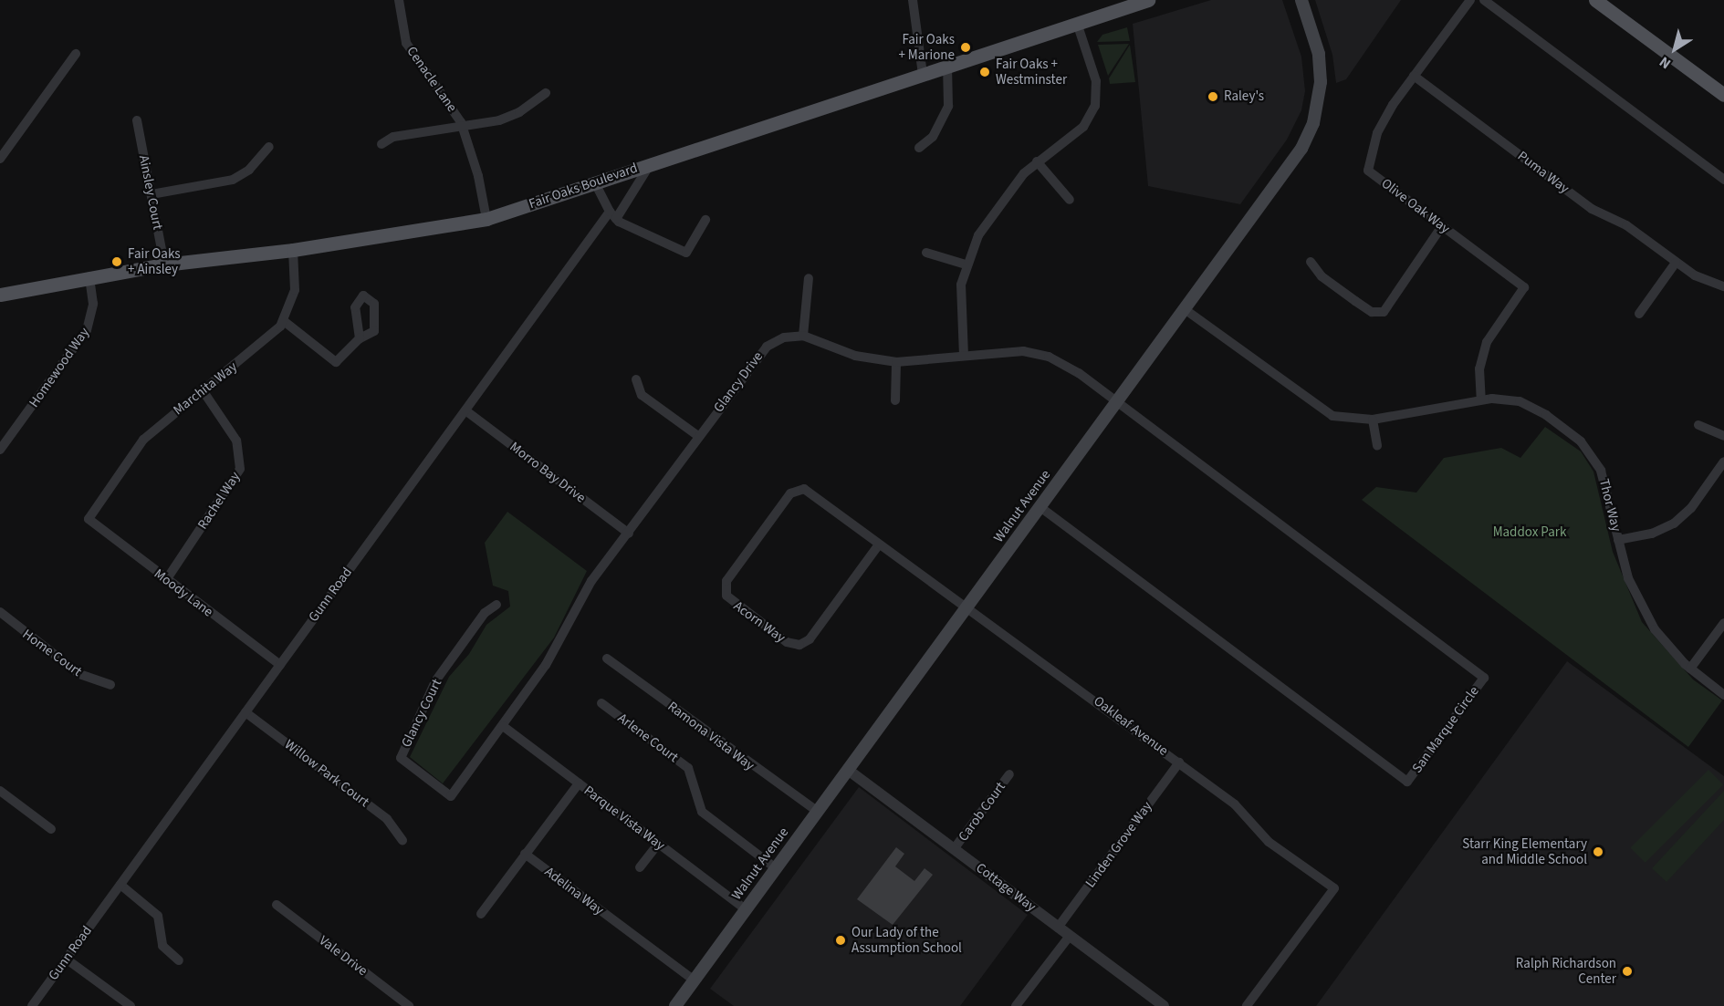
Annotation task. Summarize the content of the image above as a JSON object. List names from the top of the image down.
{
  "streets": {
    "main road": ["Fair Oaks Boulevard", "Walnut Avenue"],
    "street": [
      "Cenacle Lane",
      "Puma Way",
      "Ainsley Court",
      "Olive Oak Way",
      "Homewood Way",
      "Glancy Drive",
      "Marchita Way",
      "Morro Bay Drive",
      "Rachel Way",
      "Thor Way",
      "Moody Lane",
      "Gunn Road",
      "Acorn Way",
      "Home Court",
      "Glancy Court",
      "Oakleaf Avenue",
      "San Marque Circle",
      "Ramona Vista Way",
      "Arlene Court",
      "Willow Park Court",
      "Carob Court",
      "Parque Vista Way",
      "Linden Grove Way",
      "Cottage Way",
      "Adelina Way",
      "Vale Drive"
    ]
  },
  "crossings": [
    ["Cenacle Lane", "Fair Oaks Boulevard"],
    ["Puma Way", "Olive Oak Way"],
    ["Fair Oaks Boulevard", "Ainsley Court"],
    ["Fair Oaks Boulevard", "Homewood Way"],
    ["Fair Oaks Boulevard", "Marchita Way"],
    ["Fair Oaks Boulevard", "Gunn Road"],
    ["Olive Oak Way", "Thor Way"],
    ["Glancy Drive", "Morro Bay Drive"],
    ["Glancy Drive", "Glancy Court"],
    ["Glancy Drive", "Parque Vista Way"],
    ["Marchita Way", "Rachel Way"],
    ["Marchita Way", "Moody Lane"],
    ["Morro Bay Drive", "Gunn Road"],
    ["Rachel Way", "Moody Lane"],
    ["Thor Way", "Walnut Avenue"],
    ["Walnut Avenue", "Oakleaf Avenue"],
    ["Walnut Avenue", "San Marque Circle"],
    ["Walnut Avenue", "Ramona Vista Way"],
    ["Walnut Avenue", "Arlene Court"],
    ["Walnut Avenue", "Parque Vista Way"],
    ["Walnut Avenue", "Cottage Way"],
    ["Walnut Avenue", "Adelina Way"],
    ["Moody Lane", "Gunn Road"],
    ["Gunn Road", "Willow Park Court"],
    ["Acorn Way", "Oakleaf Avenue"],
    ["Glancy Court", "Parque Vista Way"],
    ["Oakleaf Avenue", "Linden Grove Way"],
    ["Carob Court", "Cottage Way"],
    ["Linden Grove Way", "Cottage Way"]
  ],
  "parks": ["Maddox Park"],
  "places": [
    "Fair Oaks + Marione",
    "Fair Oaks + Westminster",
    "Raley's",
    "Fair Oaks + Ainsley",
    "Starr King Elementary and Middle School",
    "Our Lady of the Assumption School",
    "Ralph Richardson Center"
  ],
  "north": "bottom left"
}
